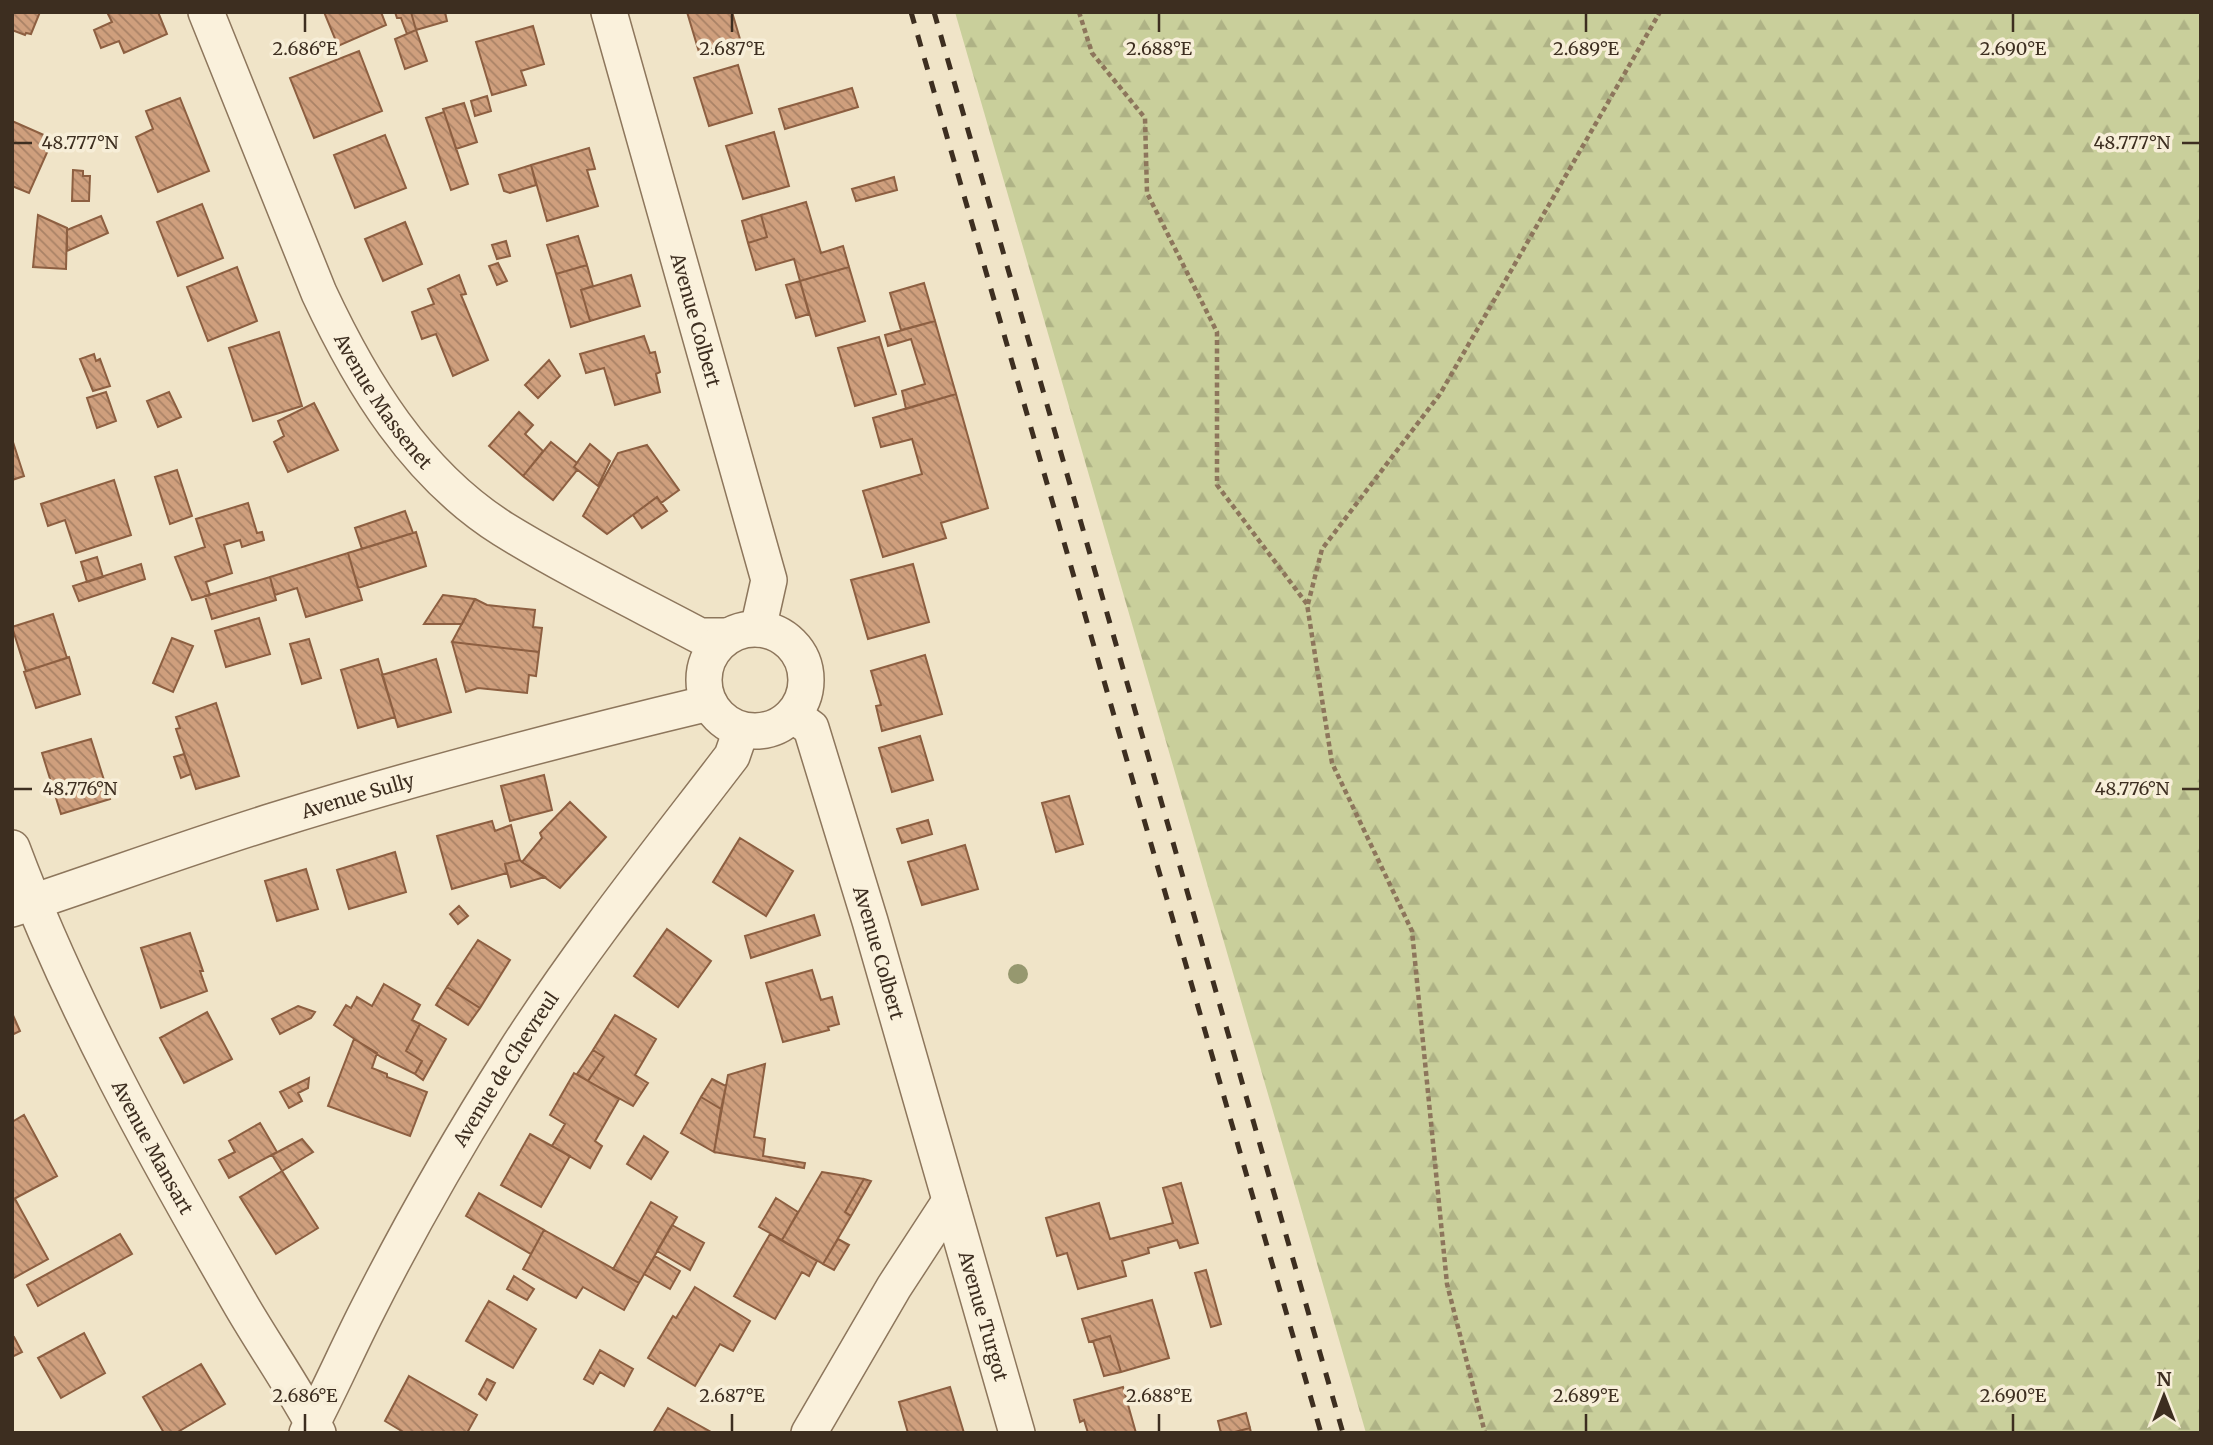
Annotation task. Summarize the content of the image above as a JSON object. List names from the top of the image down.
{
  "streets": {
    "street": [
      "Avenue Colbert",
      "Avenue Massenet",
      "Avenue Sully",
      "Avenue de Chevreul",
      "Avenue Mansart",
      "Avenue Turgot"
    ]
  },
  "crossings": [
    ["Avenue Colbert", "Avenue Massenet"],
    ["Avenue Colbert", "Avenue Sully"],
    ["Avenue Colbert", "Avenue de Chevreul"],
    ["Avenue Colbert", "Avenue Turgot"],
    ["Avenue Massenet", "Avenue Sully"],
    ["Avenue Massenet", "Avenue de Chevreul"],
    ["Avenue Sully", "Avenue de Chevreul"],
    ["Avenue Sully", "Avenue Mansart"],
    ["Avenue de Chevreul", "Avenue Mansart"]
  ],
  "north": "top",
  "coordinates": [
    "2.686°E",
    "2.687°E",
    "2.688°E",
    "2.689°E",
    "2.690°E",
    "48.777°N",
    "48.776°N"
  ]
}
